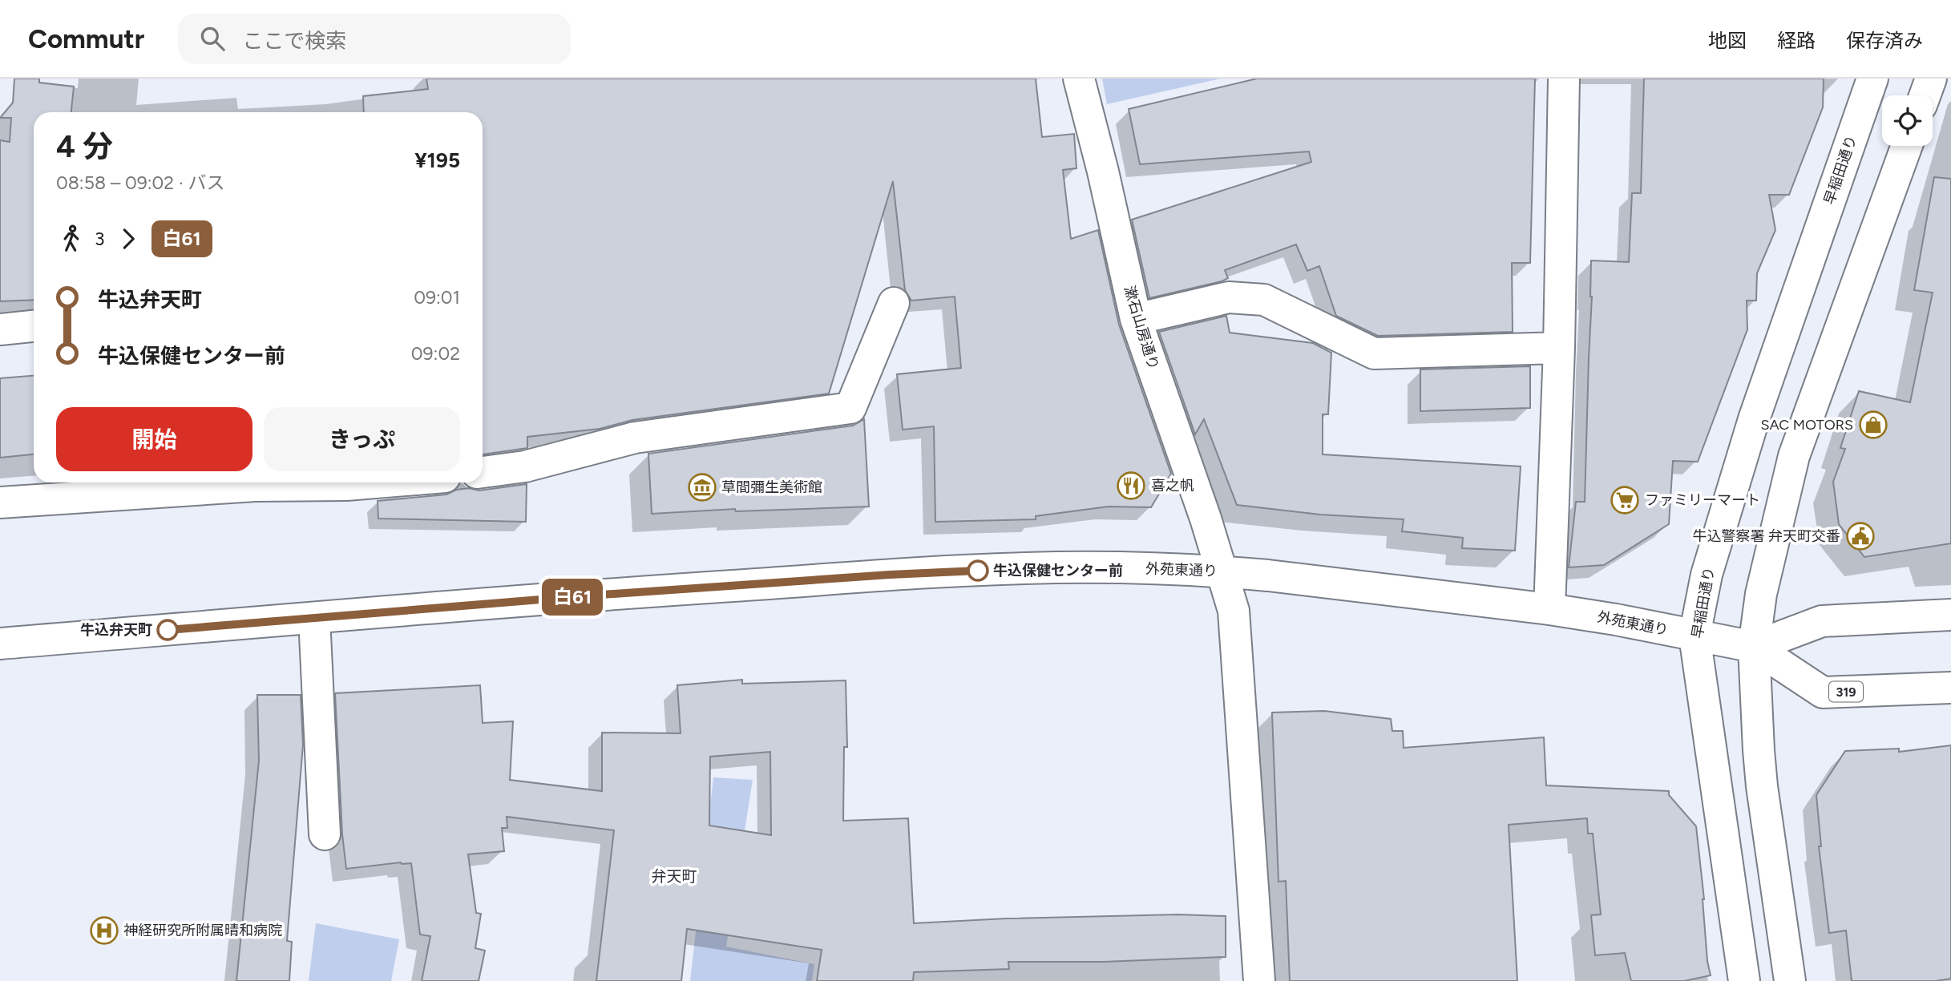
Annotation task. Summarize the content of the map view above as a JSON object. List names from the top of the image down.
{
  "streets": {
    "main road": [
      "早稲田通り",
      "漱石山房通り",
      "外苑東通り",
      "319"
    ]
  },
  "crossings": [
    ["早稲田通り", "外苑東通り"],
    ["漱石山房通り", "外苑東通り"]
  ],
  "districts": ["弁天町"],
  "places": {
    "shop": ["SAC MOTORS"],
    "restaurant": ["喜之帆"],
    "museum": ["草間彌生美術館"],
    "supermarket": ["ファミリーマート"],
    "public building": ["牛込警察署 弁天町交番"],
    "other": ["牛込保健センター前", "牛込弁天町"],
    "hospital": ["神経研究所附属晴和病院"]
  },
  "lines": ["bus line 白61"],
  "page": {
    "header": "Commutr",
    "search": "ここで検索",
    "nav": ["地図", "経路", "保存済み"],
    "on_map": "白61",
    "heading": ["4 分", "08:58 – 09:02 · バス", "¥195"],
    "legs": ["3", "白61"],
    "list": [
      {
        "name": "牛込弁天町",
        "value": "09:01"
      },
      {
        "name": "牛込保健センター前",
        "value": "09:02"
      }
    ],
    "buttons": ["開始", "きっぷ"]
  }
}
